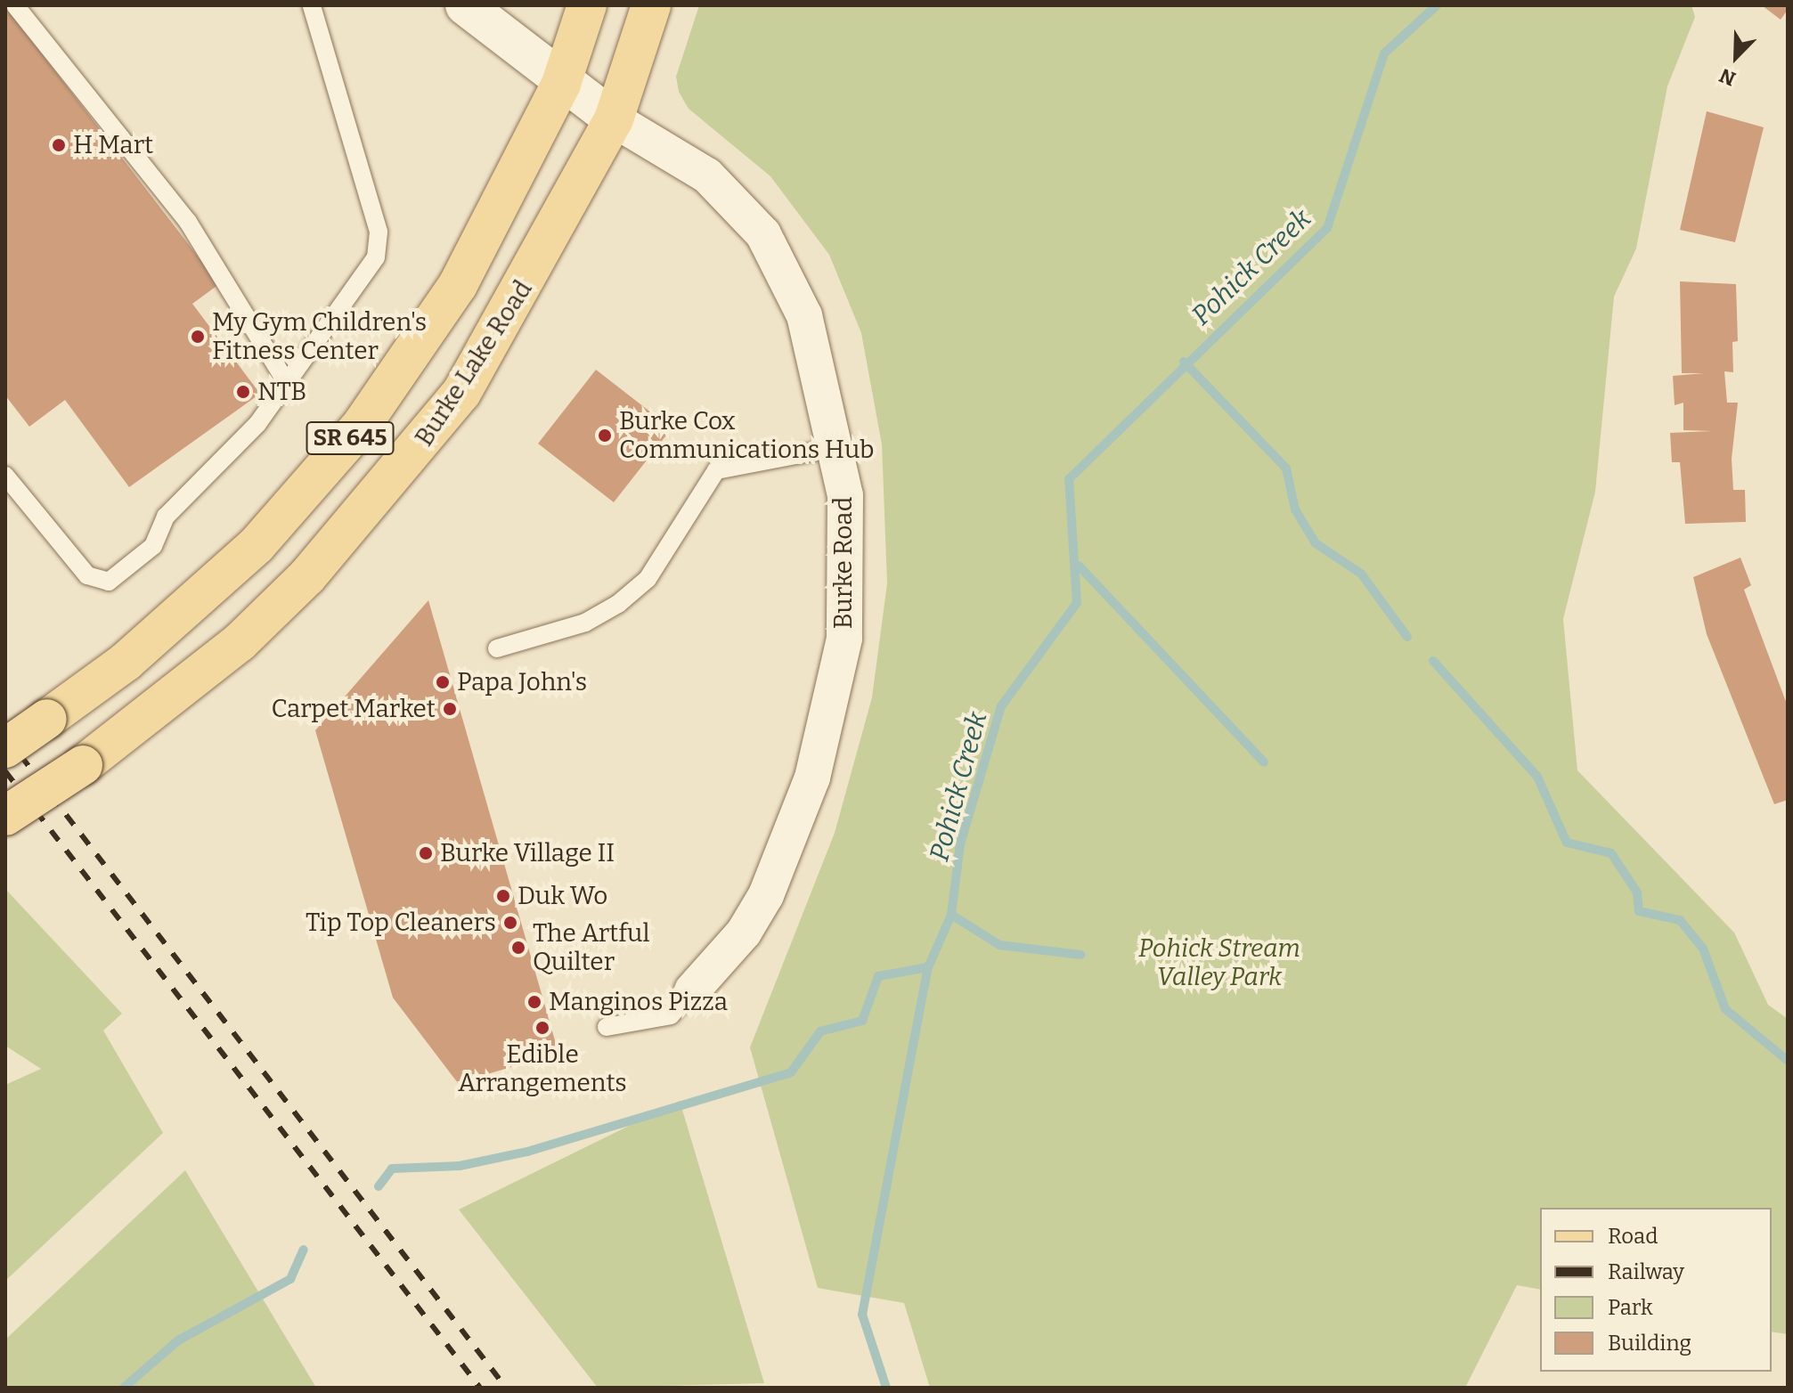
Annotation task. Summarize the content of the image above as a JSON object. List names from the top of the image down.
{
  "streets": {
    "main road": ["Burke Lake Road", "SR 645"],
    "street": ["Burke Road"]
  },
  "crossings": [
    ["Burke Lake Road", "Burke Road"],
    ["SR 645", "Burke Road"]
  ],
  "water": ["Pohick Creek"],
  "parks": ["Pohick Stream Valley Park"],
  "places": [
    "H Mart",
    "My Gym Children's Fitness Center",
    "NTB",
    "Burke Cox Communications Hub",
    "Papa John's",
    "Carpet Market",
    "Burke Village II",
    "Duk Wo",
    "Tip Top Cleaners",
    "The Artful Quilter",
    "Manginos Pizza",
    "Edible Arrangements"
  ],
  "legend": [
    "Road",
    "Railway",
    "Park",
    "Building"
  ],
  "north": "bottom left"
}
